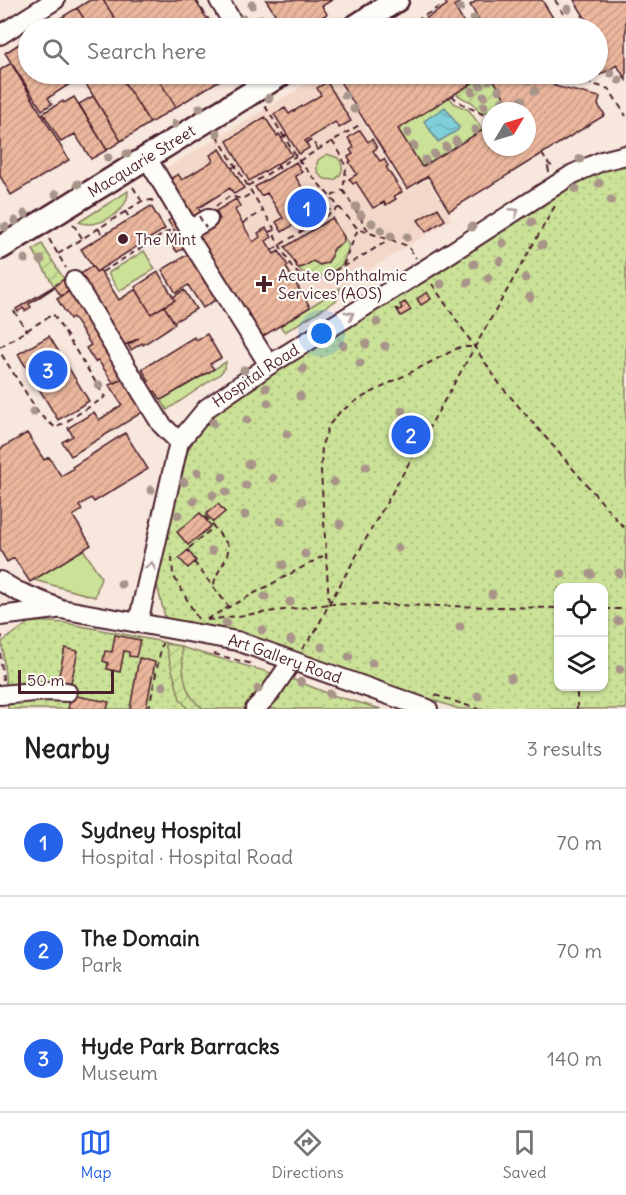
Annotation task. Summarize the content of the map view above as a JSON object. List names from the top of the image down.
{
  "streets": {
    "main road": ["Macquarie Street"],
    "street": ["Hospital Road", "Art Gallery Road"]
  },
  "crossings": [
    ["Hospital Road", "Art Gallery Road"]
  ],
  "one_way": ["Hospital Road"],
  "places": {
    "other": ["The Mint"],
    "health": ["Acute Ophthalmic Services (AOS)"]
  },
  "scale_bar": "50 m",
  "north": "top right",
  "page": {
    "search": "Search here",
    "pins": ["1", "3", "2"],
    "scale": "50 m",
    "heading": ["Nearby", "3 results"],
    "list": [
      {
        "mark": "1",
        "name": "Sydney Hospital",
        "note": "Hospital · Hospital Road",
        "value": "70 m"
      },
      {
        "mark": "2",
        "name": "The Domain",
        "note": "Park",
        "value": "70 m"
      },
      {
        "mark": "3",
        "name": "Hyde Park Barracks",
        "note": "Museum",
        "value": "140 m"
      }
    ],
    "nav": ["Map", "Directions", "Saved"]
  }
}
